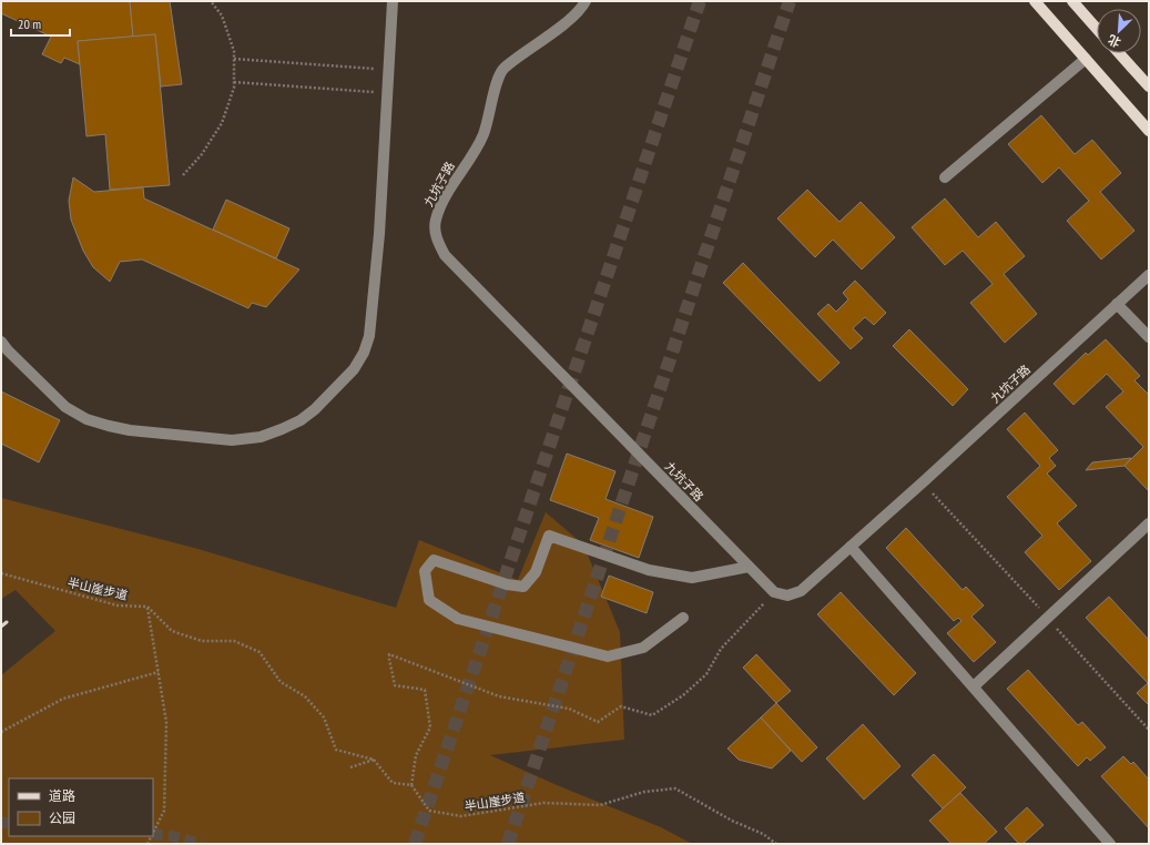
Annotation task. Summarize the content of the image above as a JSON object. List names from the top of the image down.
{
  "streets": {
    "street": ["九坑子路"],
    "path": ["半山崖步道"]
  },
  "legend": ["道路", "公园"],
  "scale_bar": "20 m",
  "north": "bottom left"
}
